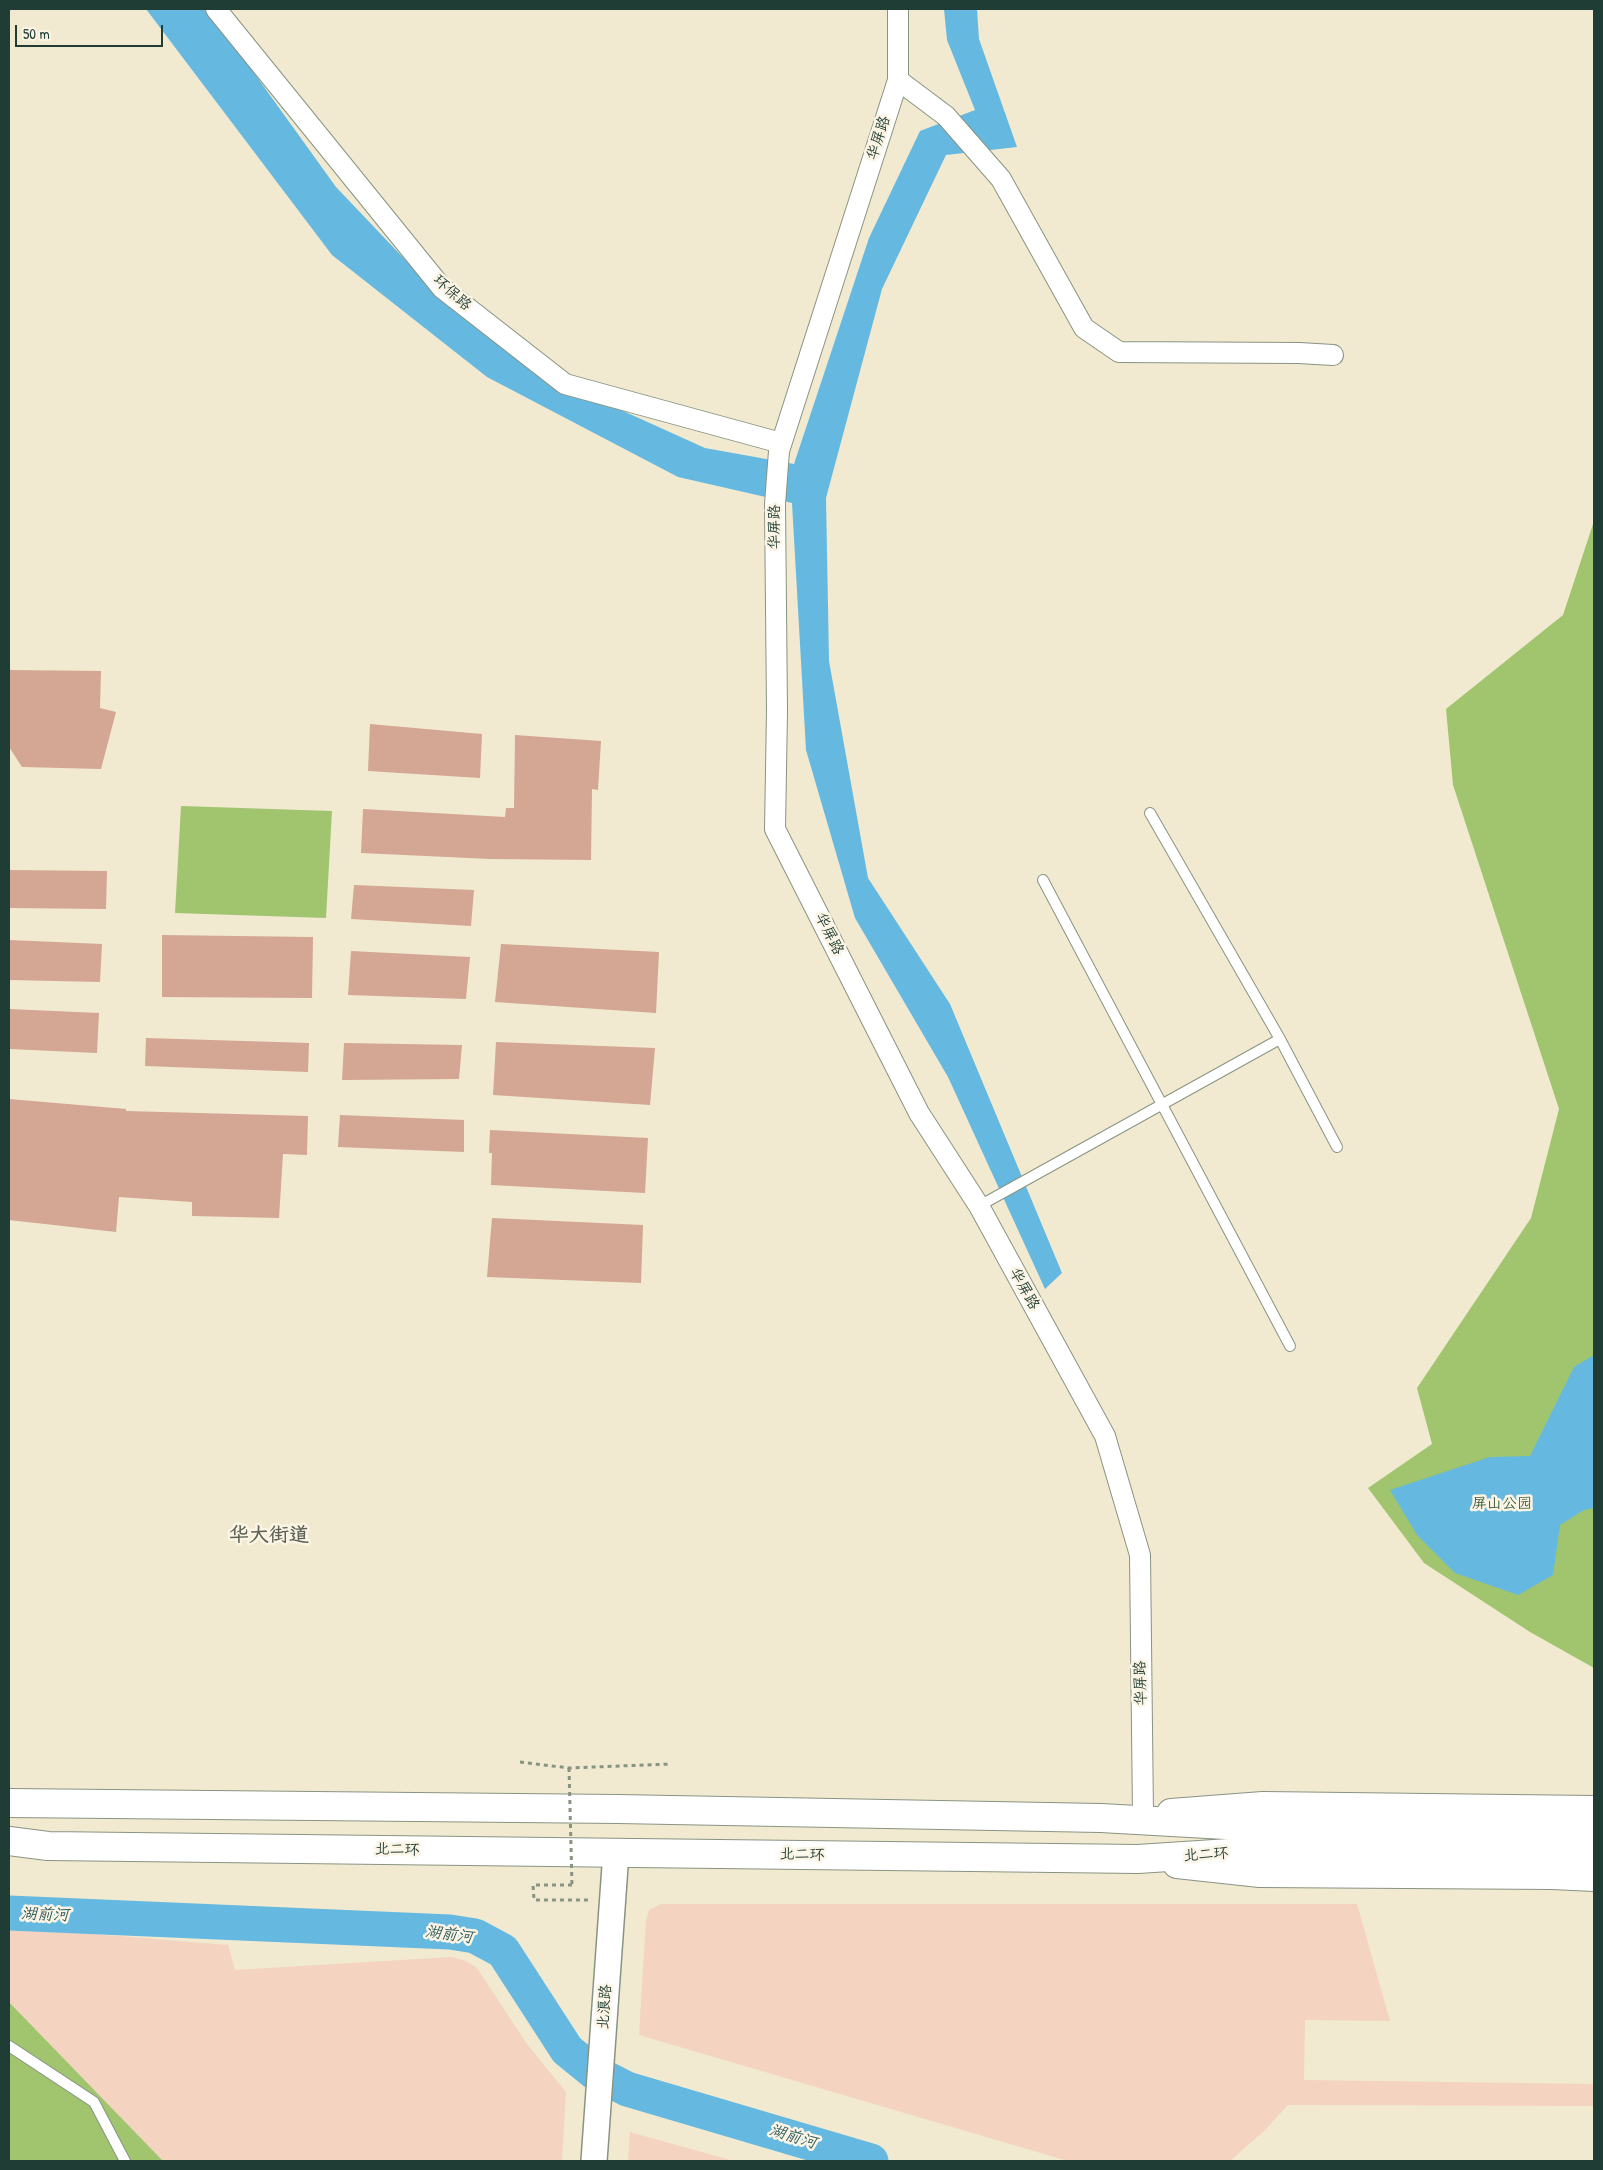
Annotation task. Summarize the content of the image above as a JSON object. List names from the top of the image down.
{
  "streets": {
    "main road": ["北二环"],
    "street": ["华屏路", "环保路", "北浪路"]
  },
  "crossings": [
    ["华屏路", "环保路"],
    ["北二环", "北浪路"]
  ],
  "districts": ["华大街道"],
  "water": ["湖前河"],
  "parks": ["屏山公园"],
  "scale_bar": "50 m"
}
